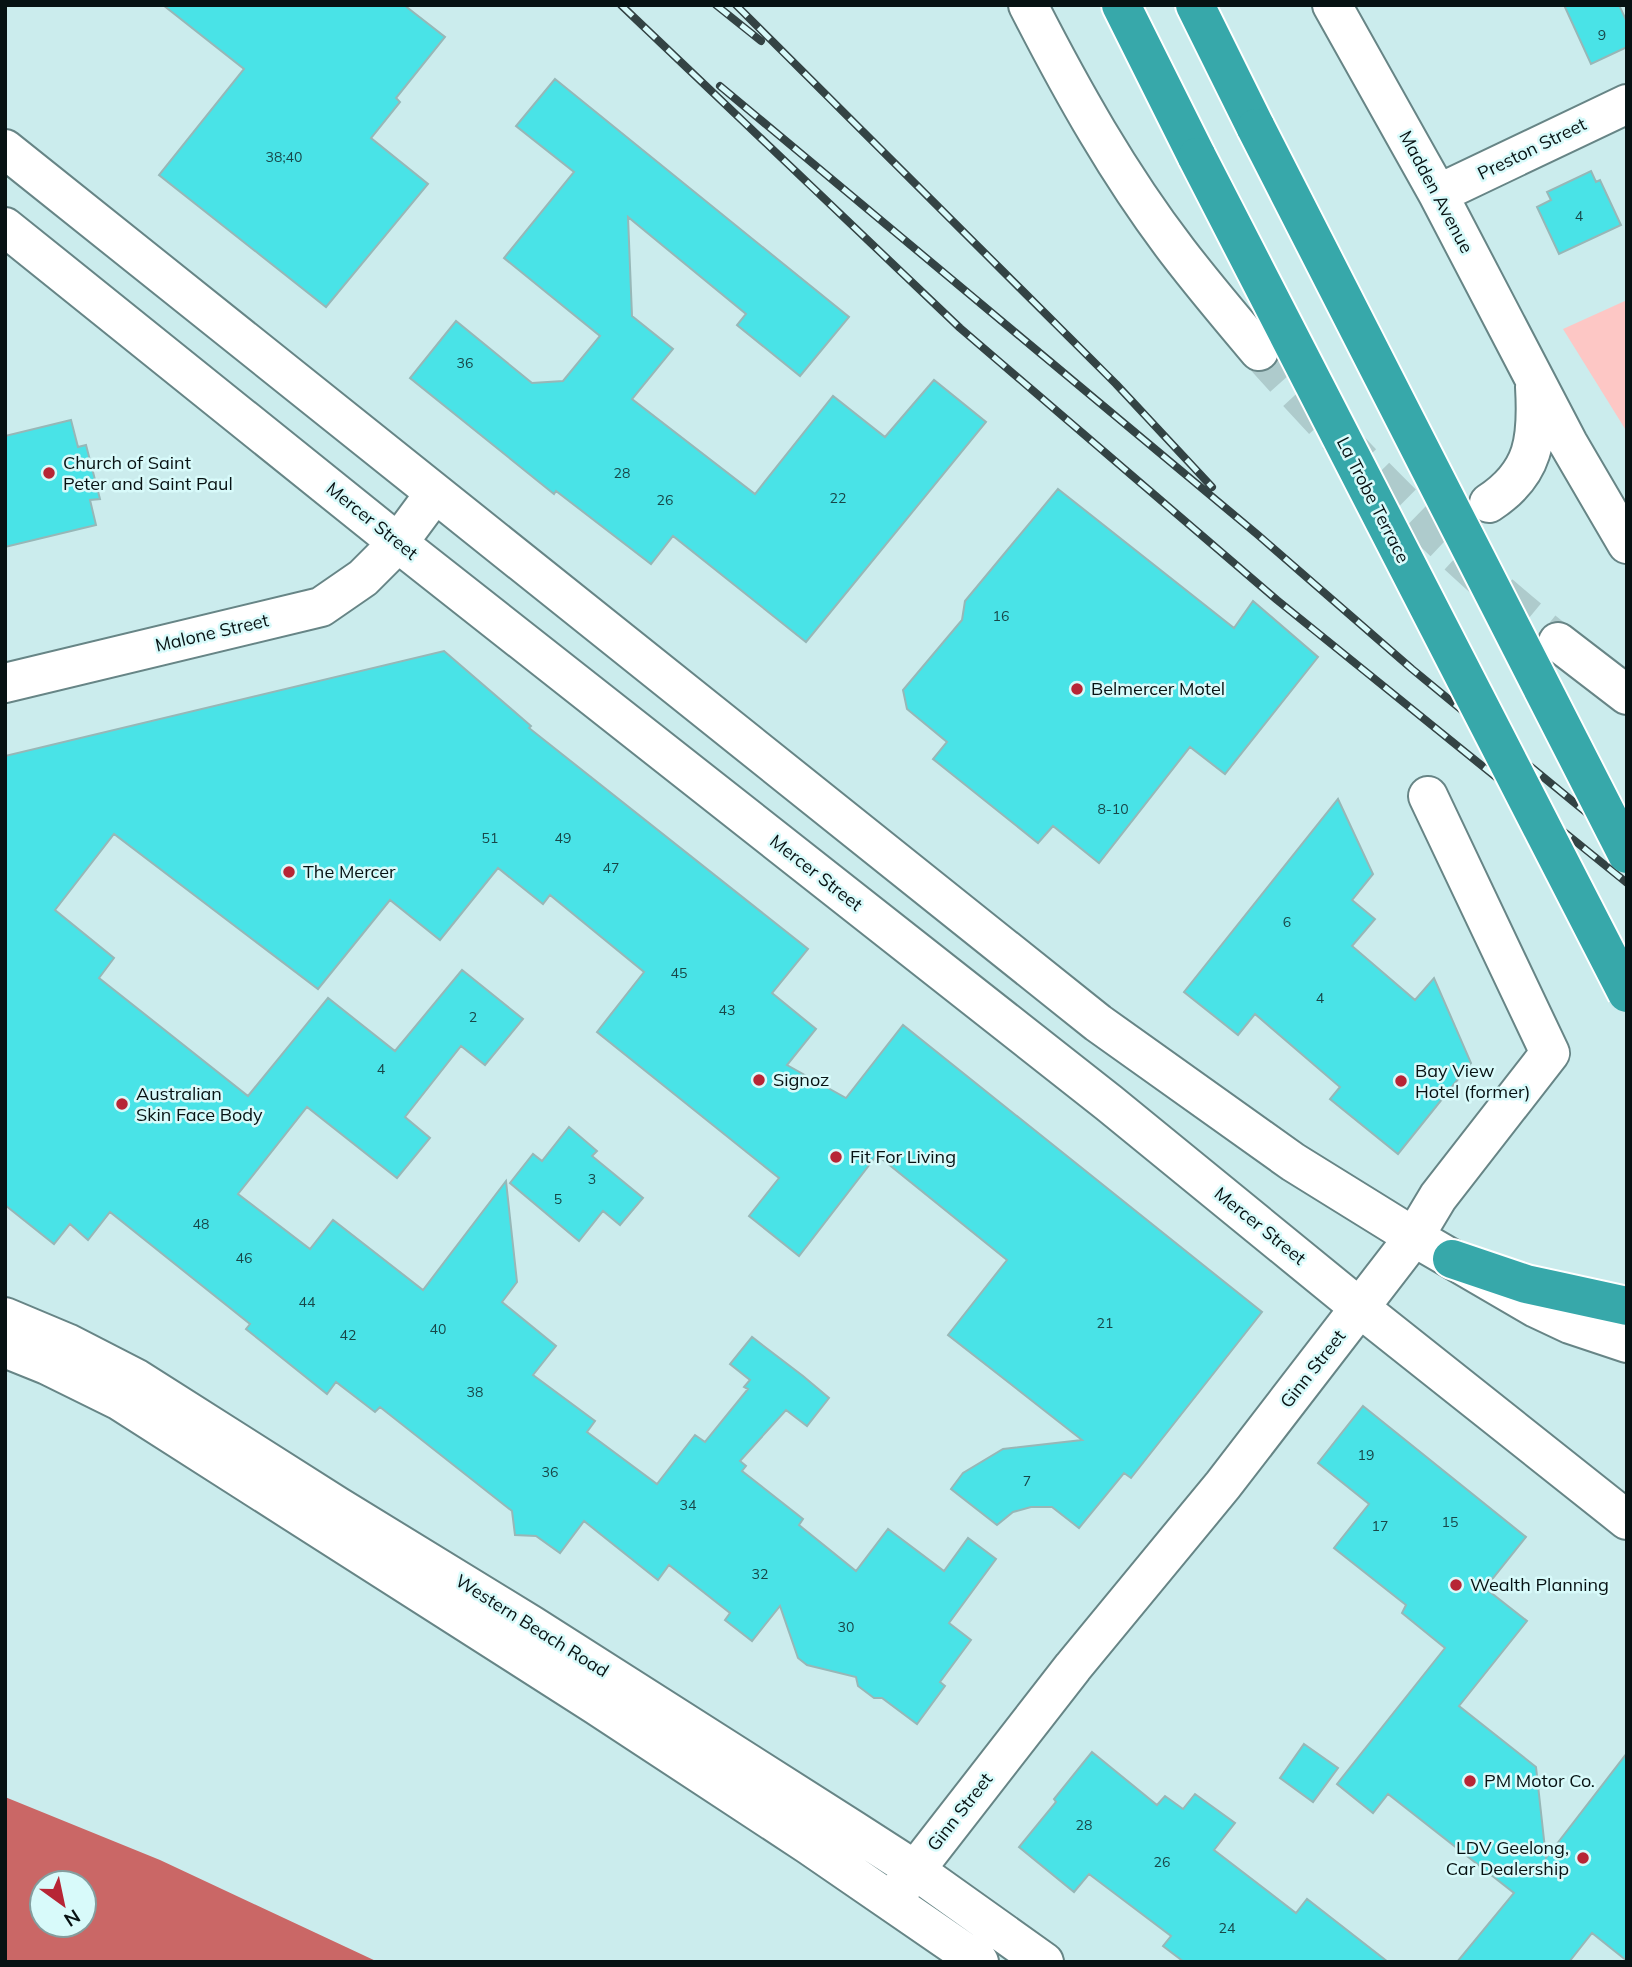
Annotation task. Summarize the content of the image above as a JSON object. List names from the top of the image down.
{
  "streets": {
    "highway": ["La Trobe Terrace"],
    "street": [
      "Preston Street",
      "Madden Avenue",
      "Mercer Street",
      "Malone Street",
      "Ginn Street",
      "Western Beach Road"
    ]
  },
  "crossings": [
    ["Preston Street", "Madden Avenue"],
    ["Mercer Street", "Malone Street"],
    ["Mercer Street", "Ginn Street"],
    ["Ginn Street", "Western Beach Road"]
  ],
  "places": [
    "Church of Saint Peter and Saint Paul",
    "Belmercer Motel",
    "The Mercer",
    "Signoz",
    "Bay View Hotel (former)",
    "Australian Skin Face Body",
    "Fit For Living",
    "Wealth Planning",
    "PM Motor Co.",
    "LDV Geelong, Car Dealership"
  ],
  "house_numbers": [
    "9",
    "38;40",
    "4",
    "36",
    "28",
    "22",
    "26",
    "16",
    "8-10",
    "51",
    "49",
    "47",
    "6",
    "45",
    "4",
    "43",
    "2",
    "4",
    "3",
    "5",
    "48",
    "46",
    "44",
    "21",
    "40",
    "42",
    "38",
    "19",
    "36",
    "7",
    "34",
    "15",
    "17",
    "32",
    "30",
    "28",
    "26",
    "24"
  ],
  "north": "bottom right"
}
